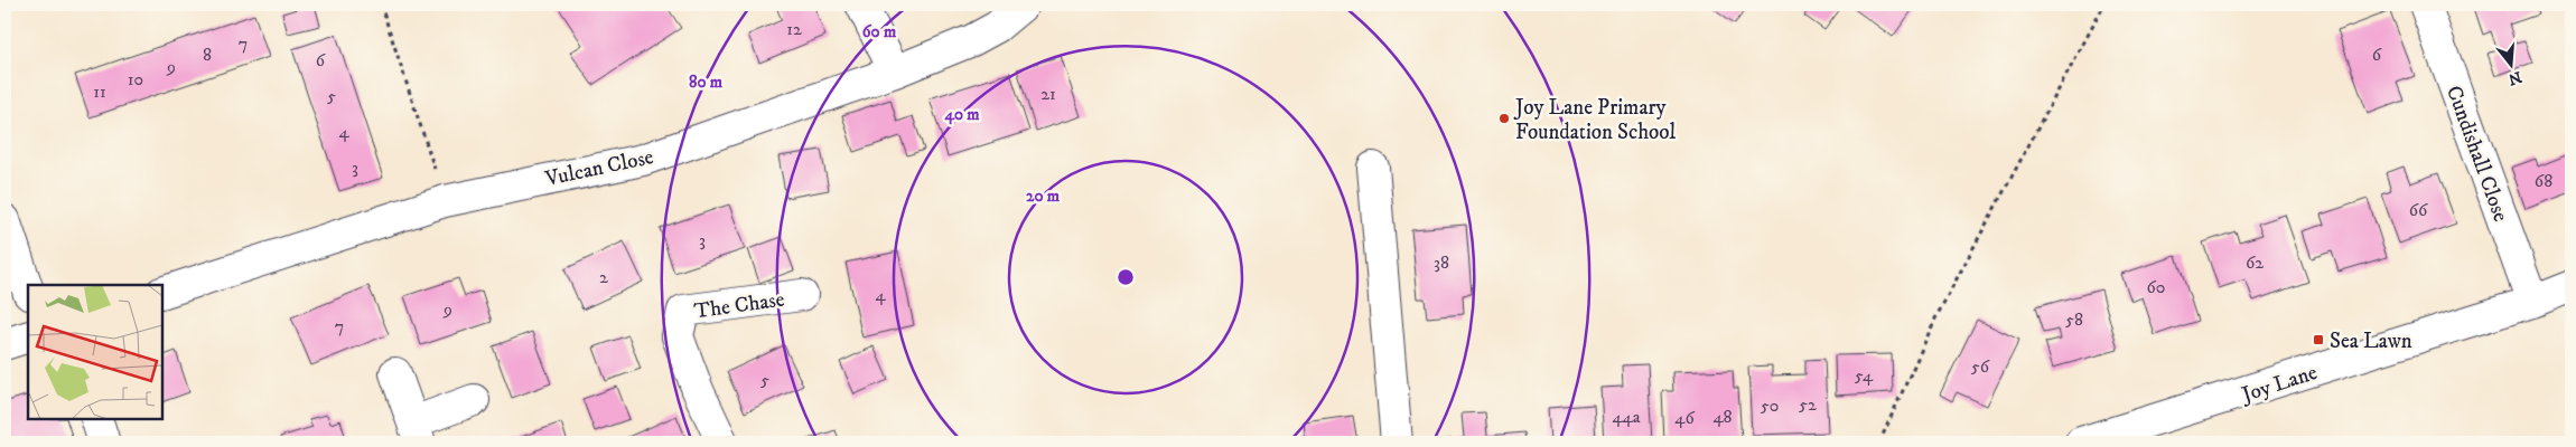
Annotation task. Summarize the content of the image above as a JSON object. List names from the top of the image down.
{
  "streets": {
    "street": [
      "Cundishall Close",
      "Vulcan Close",
      "The Chase",
      "Joy Lane"
    ]
  },
  "crossings": [
    ["Cundishall Close", "Joy Lane"]
  ],
  "places": {
    "other": ["Joy Lane Primary Foundation School"],
    "transit": ["Sea Lawn"]
  },
  "house_numbers": [
    "12",
    "7",
    "8",
    "6",
    "6",
    "9",
    "10",
    "11",
    "21",
    "5",
    "4",
    "3",
    "68",
    "66",
    "3",
    "38",
    "62",
    "2",
    "60",
    "4",
    "9",
    "58",
    "7",
    "56",
    "54",
    "5",
    "52",
    "50",
    "44a",
    "48",
    "46"
  ],
  "north": "bottom",
  "rings": [
    "60 m",
    "80 m",
    "40 m",
    "20 m"
  ]
}
